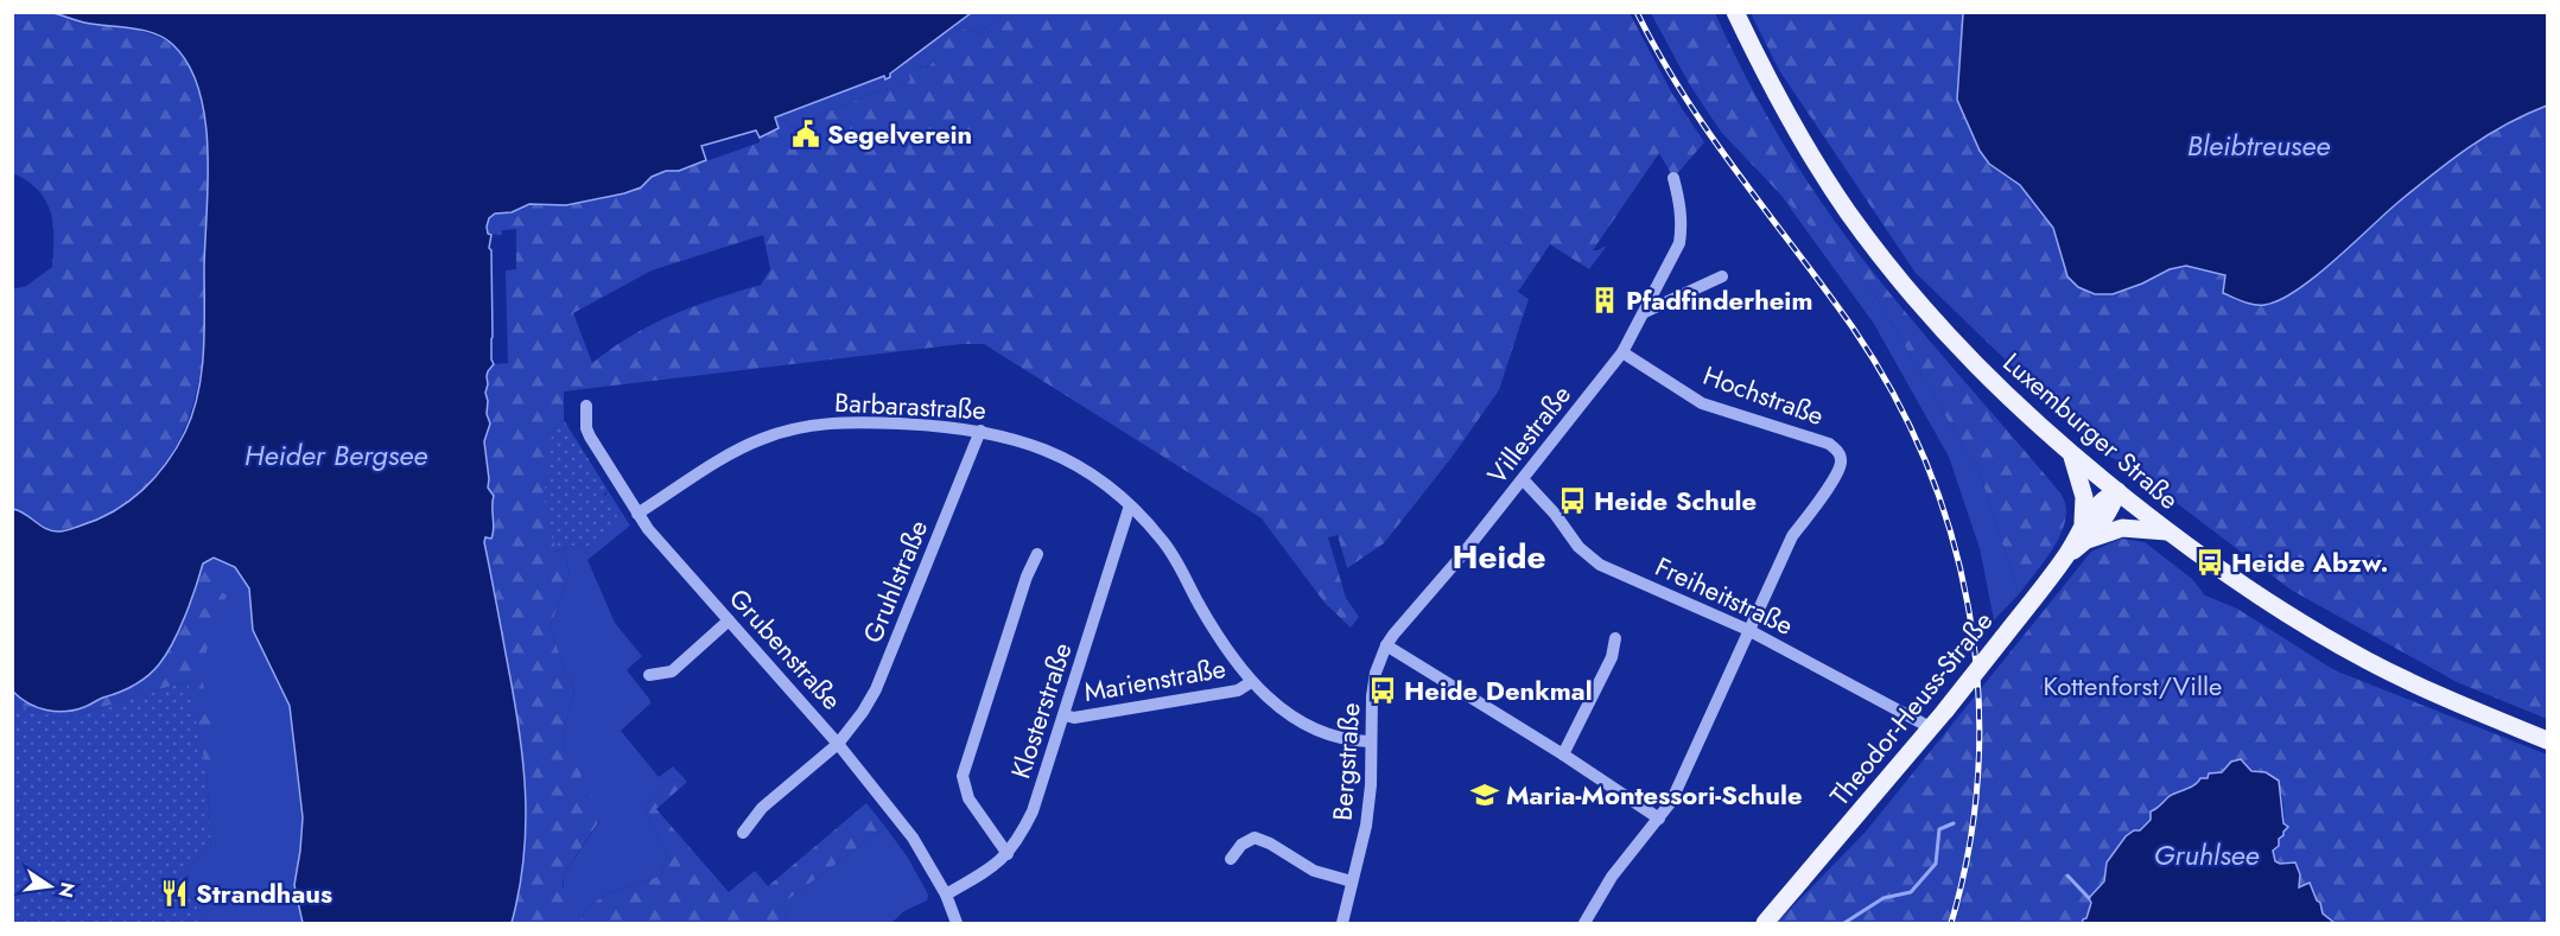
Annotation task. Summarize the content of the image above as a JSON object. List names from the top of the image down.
{
  "streets": {
    "main road": ["Luxemburger Straße", "Theodor-Heuss-Straße"],
    "street": [
      "Hochstraße",
      "Barbarastraße",
      "Villestraße",
      "Gruhlstraße",
      "Freiheitstraße",
      "Grubenstraße",
      "Marienstraße",
      "Klosterstraße",
      "Bergstraße"
    ]
  },
  "crossings": [
    ["Hochstraße", "Villestraße"],
    ["Hochstraße", "Freiheitstraße"],
    ["Barbarastraße", "Gruhlstraße"],
    ["Barbarastraße", "Grubenstraße"],
    ["Barbarastraße", "Marienstraße"],
    ["Barbarastraße", "Klosterstraße"],
    ["Barbarastraße", "Bergstraße"],
    ["Luxemburger Straße", "Theodor-Heuss-Straße"],
    ["Villestraße", "Freiheitstraße"],
    ["Villestraße", "Bergstraße"],
    ["Gruhlstraße", "Grubenstraße"],
    ["Freiheitstraße", "Theodor-Heuss-Straße"],
    ["Grubenstraße", "Klosterstraße"],
    ["Marienstraße", "Klosterstraße"]
  ],
  "districts": ["Heide"],
  "water": ["Bleibtreusee", "Heider Bergsee", "Gruhlsee"],
  "parks": ["Kottenforst/Ville"],
  "places": {
    "public building": ["Segelverein"],
    "building": ["Pfadfinderheim"],
    "bus stop": ["Heide Schule", "Heide Abzw.", "Heide Denkmal"],
    "school or university": ["Maria-Montessori-Schule"],
    "restaurant": ["Strandhaus"]
  },
  "north": "right"
}
